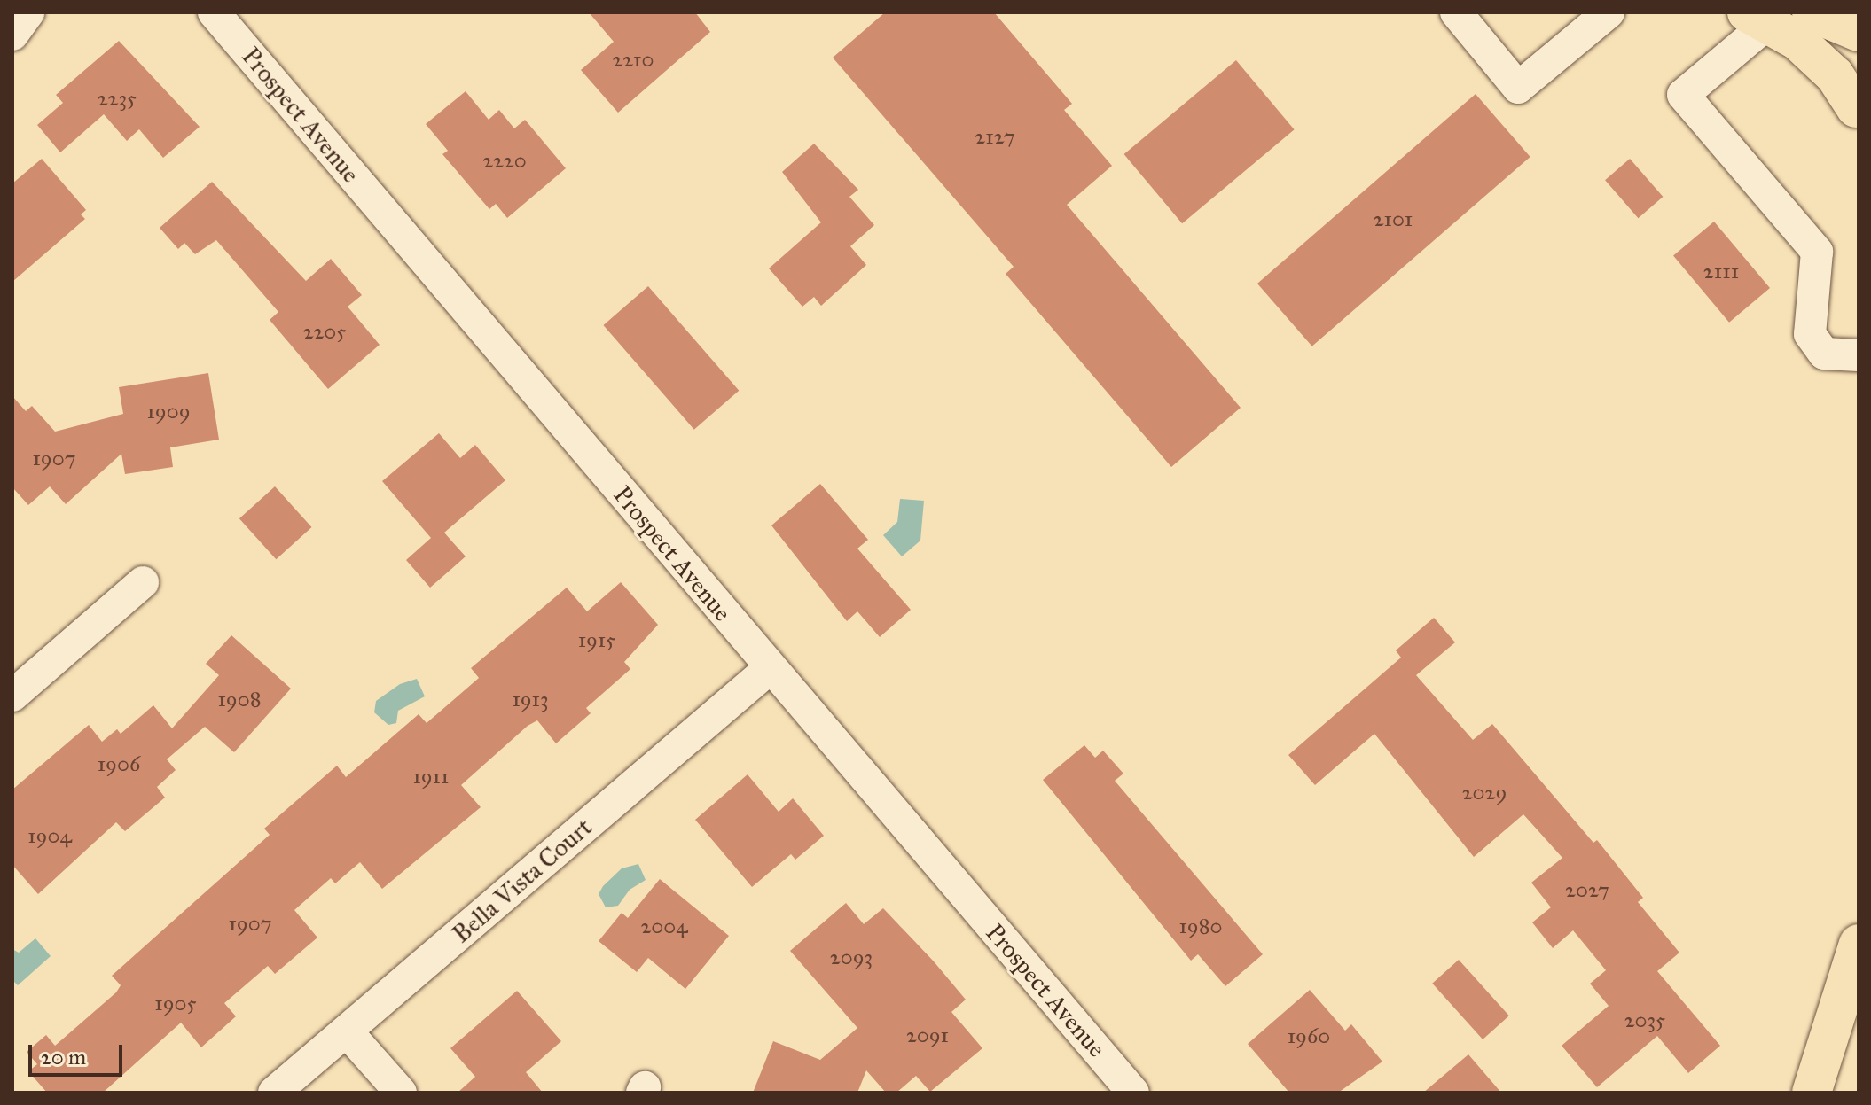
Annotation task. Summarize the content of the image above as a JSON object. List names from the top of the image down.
{
  "streets": {
    "street": ["Prospect Avenue", "Bella Vista Court"]
  },
  "crossings": [
    ["Prospect Avenue", "Bella Vista Court"]
  ],
  "house_numbers": [
    "2210",
    "2235",
    "2127",
    "2220",
    "2101",
    "2111",
    "2205",
    "1909",
    "1907",
    "1915",
    "1908",
    "1913",
    "1906",
    "1911",
    "2029",
    "1904",
    "2027",
    "1907",
    "2004",
    "1980",
    "2093",
    "1905",
    "2035",
    "2091",
    "1960"
  ],
  "scale_bar": "20 m"
}
